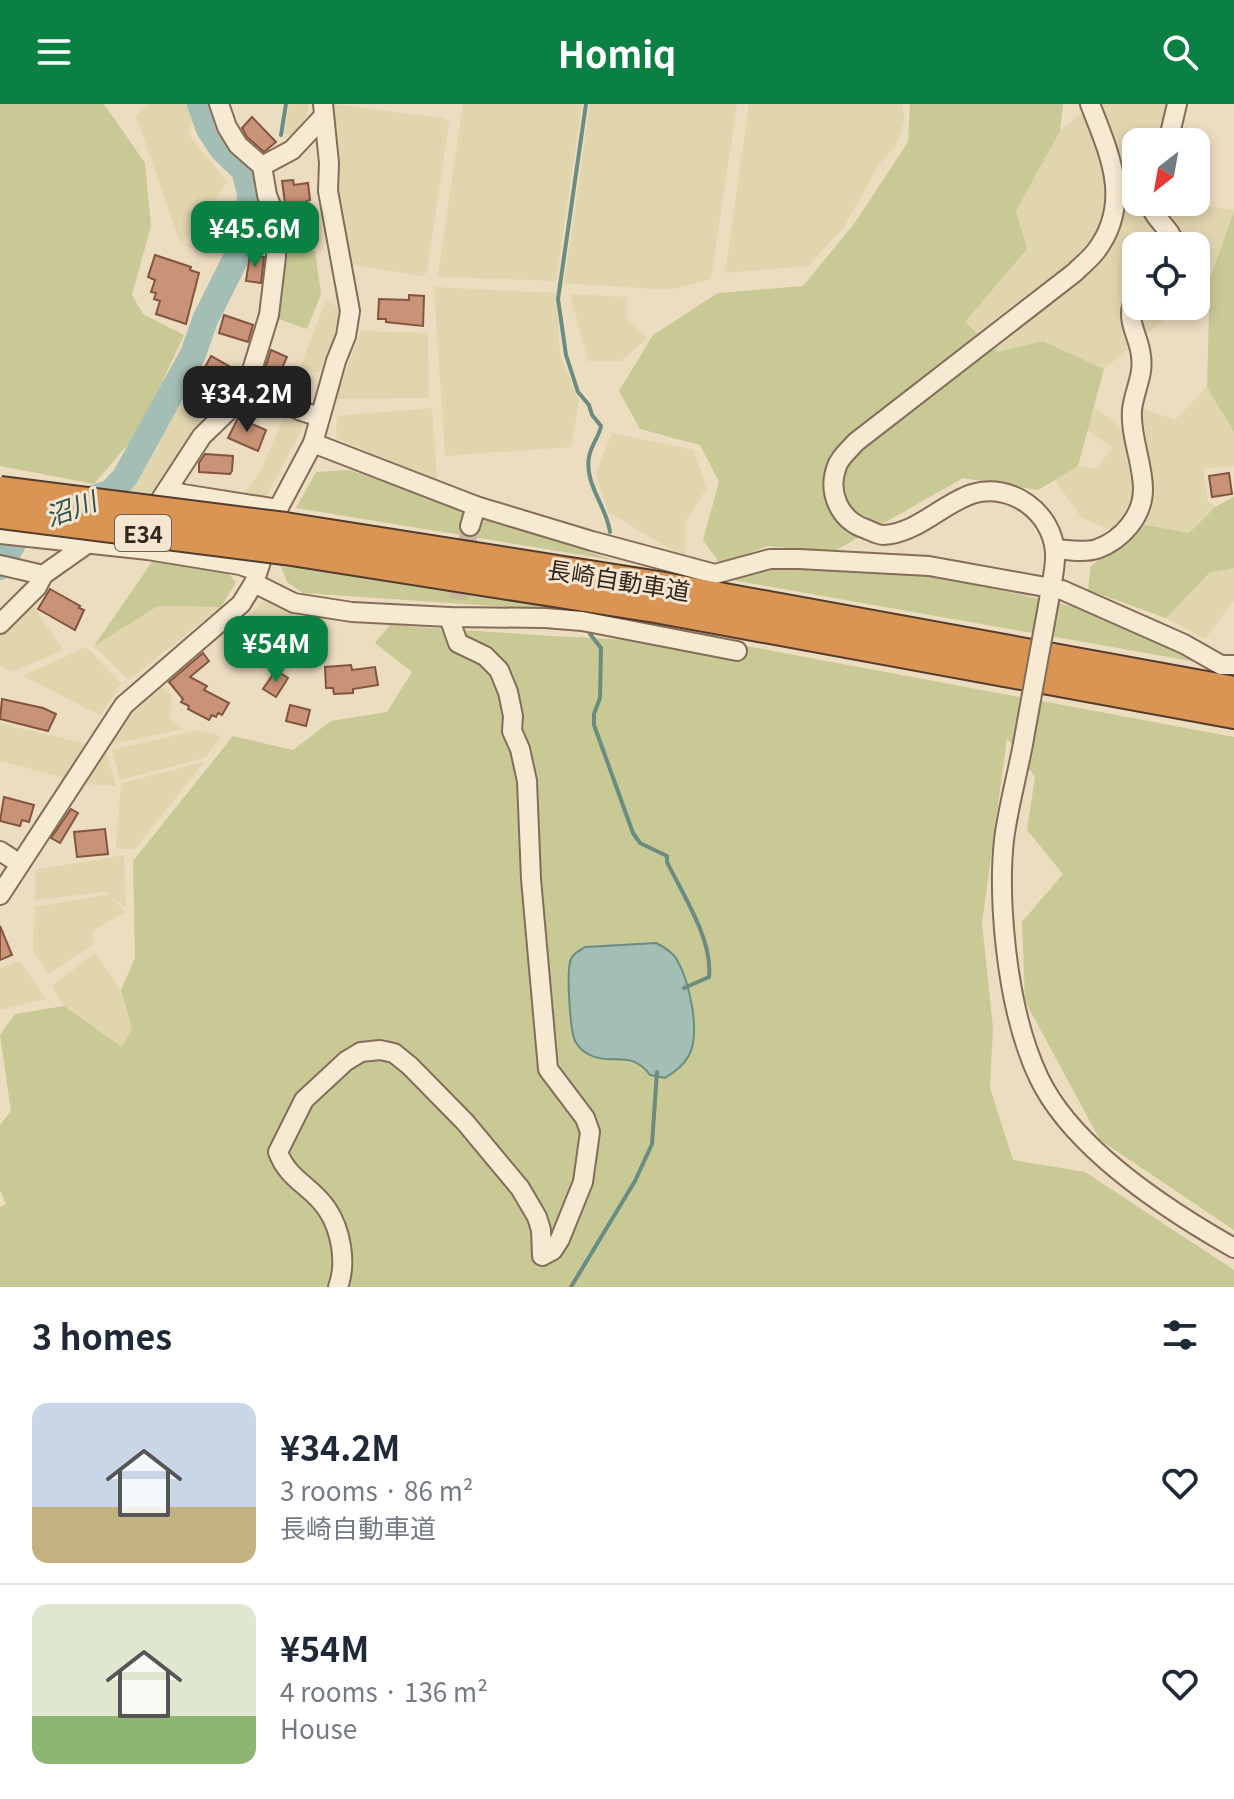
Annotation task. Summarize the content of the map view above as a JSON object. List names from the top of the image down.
{
  "streets": {
    "highway": ["E34", "長崎自動車道"]
  },
  "water": ["沼川"],
  "north": "bottom left",
  "page": {
    "header": "Homiq",
    "price": ["¥45.6M", "¥34.2M", "¥54M"],
    "heading": "3 homes",
    "list": [
      {
        "name": "¥34.2M",
        "note": "3 rooms · 86 m² · 長崎自動車道"
      },
      {
        "name": "¥54M",
        "note": "4 rooms · 136 m² · House"
      }
    ]
  }
}
